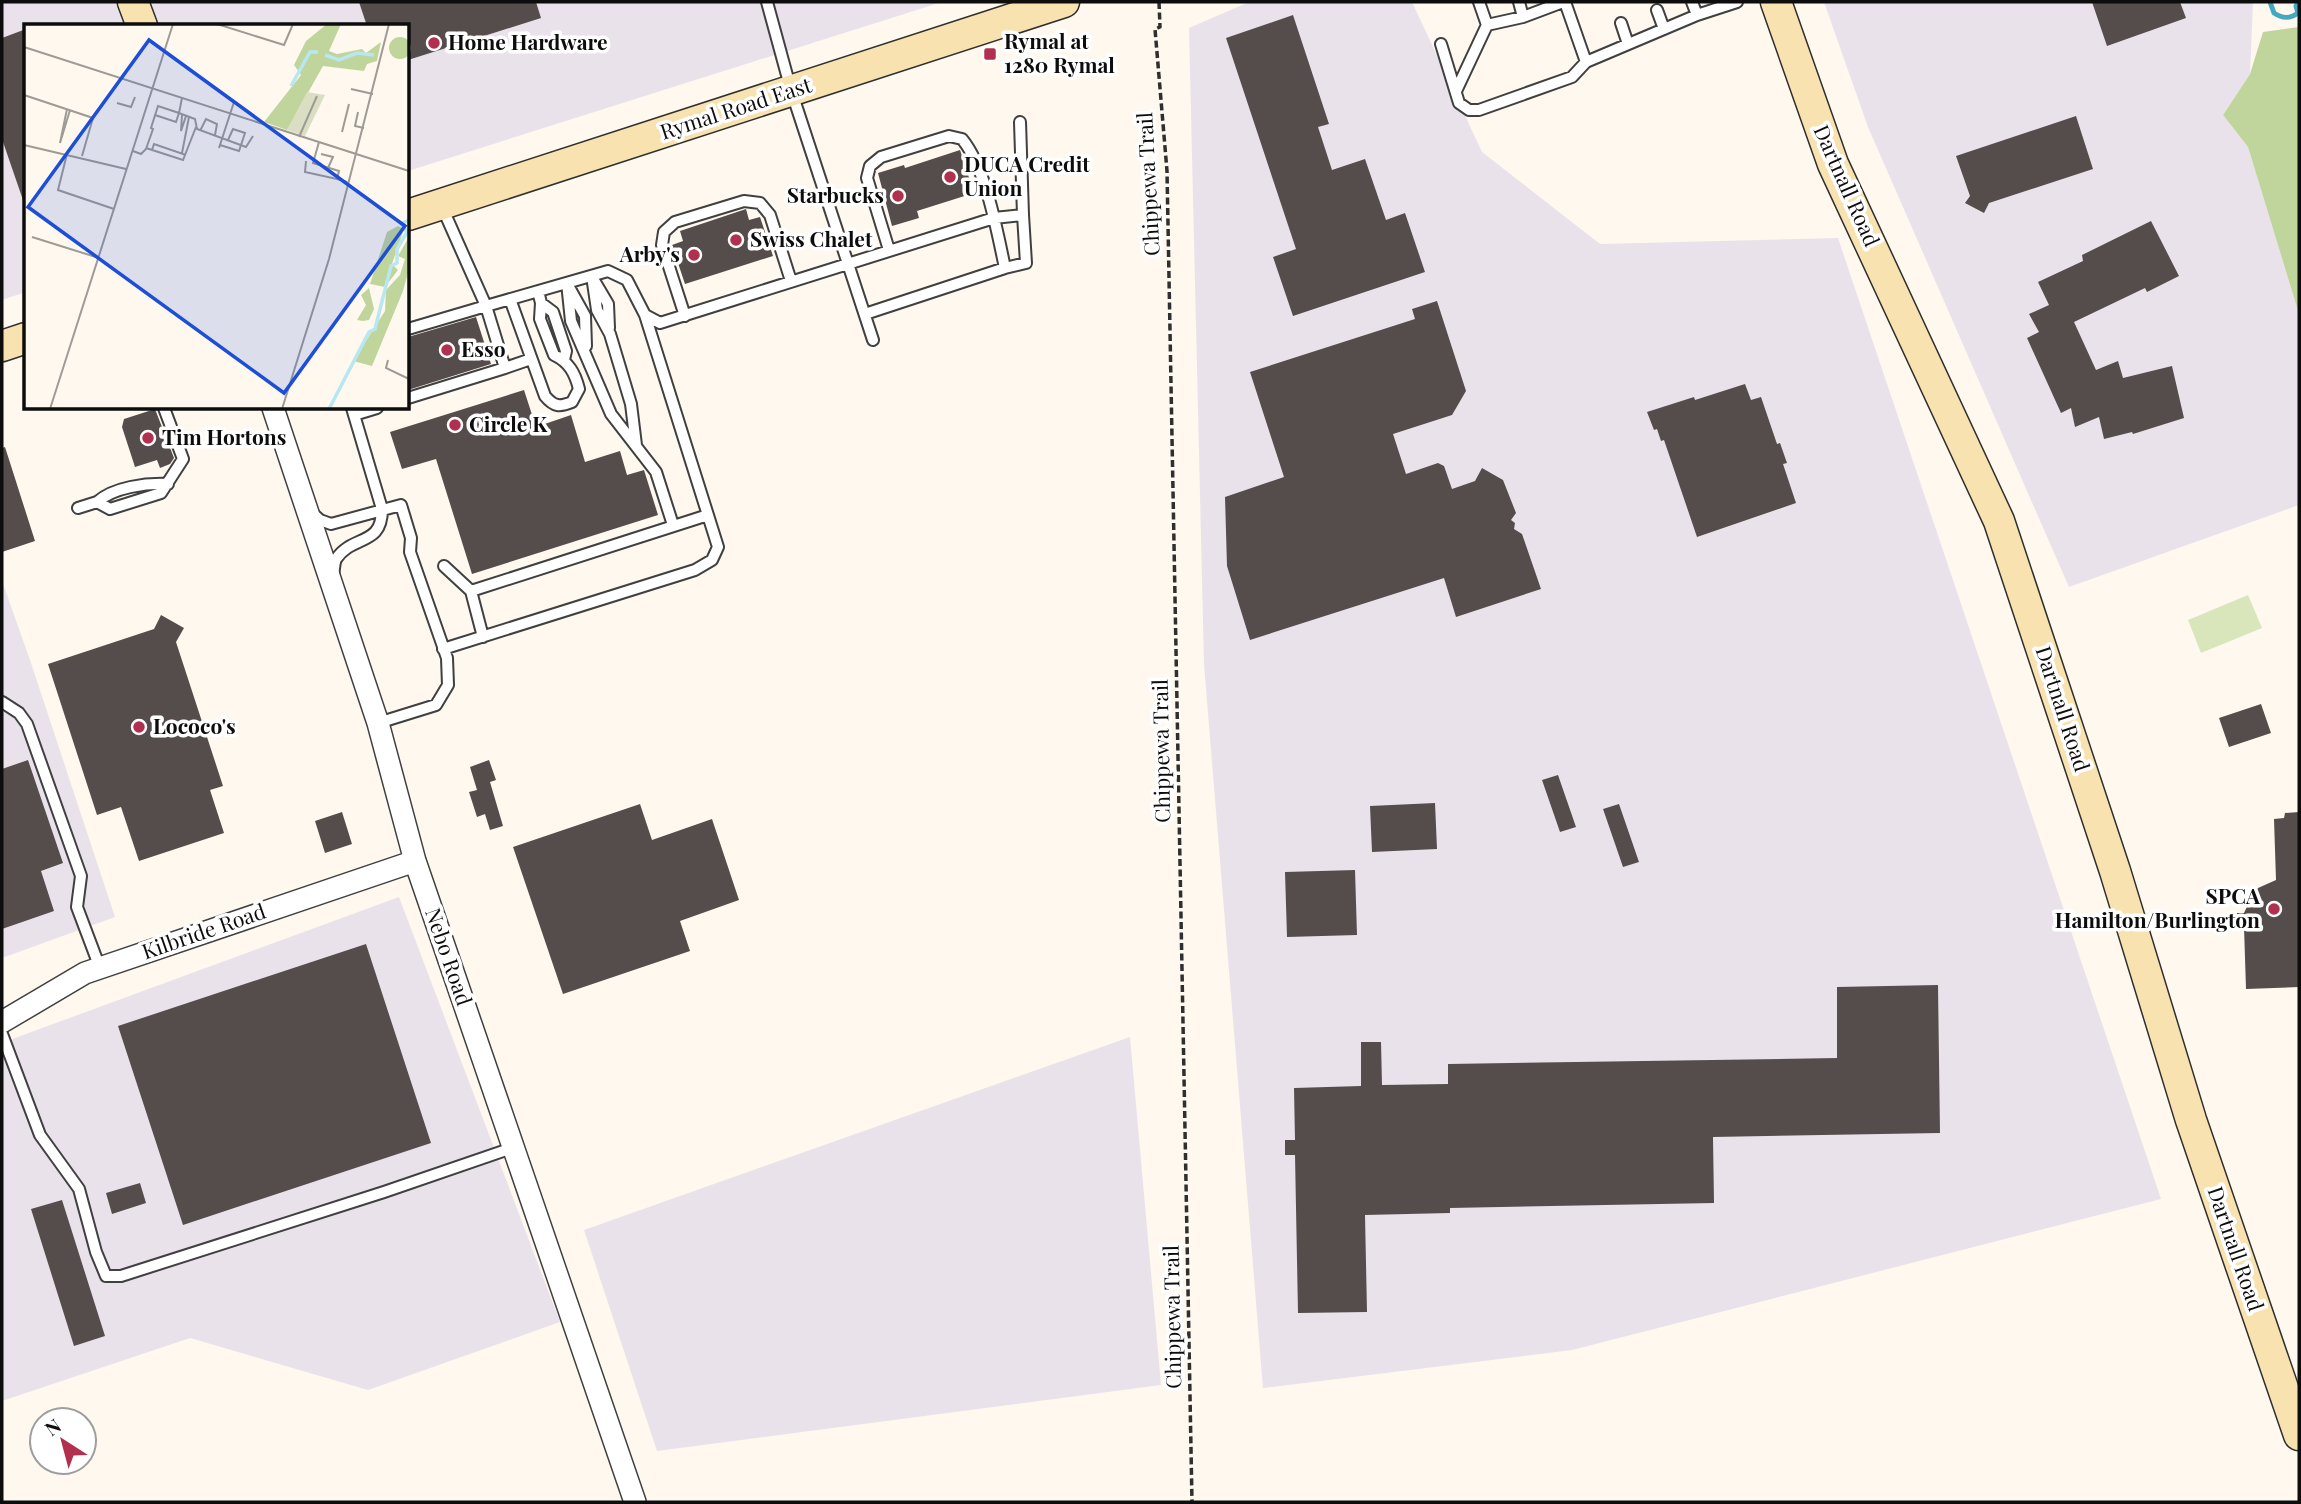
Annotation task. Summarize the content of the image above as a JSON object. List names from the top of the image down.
{
  "streets": {
    "street": [
      "Rymal Road East",
      "Dartnall Road",
      "Kilbride Road",
      "Nebo Road"
    ],
    "path": ["Chippewa Trail"]
  },
  "crossings": [
    ["Kilbride Road", "Nebo Road"]
  ],
  "places": {
    "other": [
      "Home Hardware",
      "DUCA Credit Union",
      "Starbucks",
      "Swiss Chalet",
      "Arby's",
      "Esso",
      "Circle K",
      "Tim Hortons",
      "Lococo's",
      "SPCA Hamilton/Burlington"
    ],
    "transit": ["Rymal at 1280 Rymal"]
  },
  "north": "top left"
}
